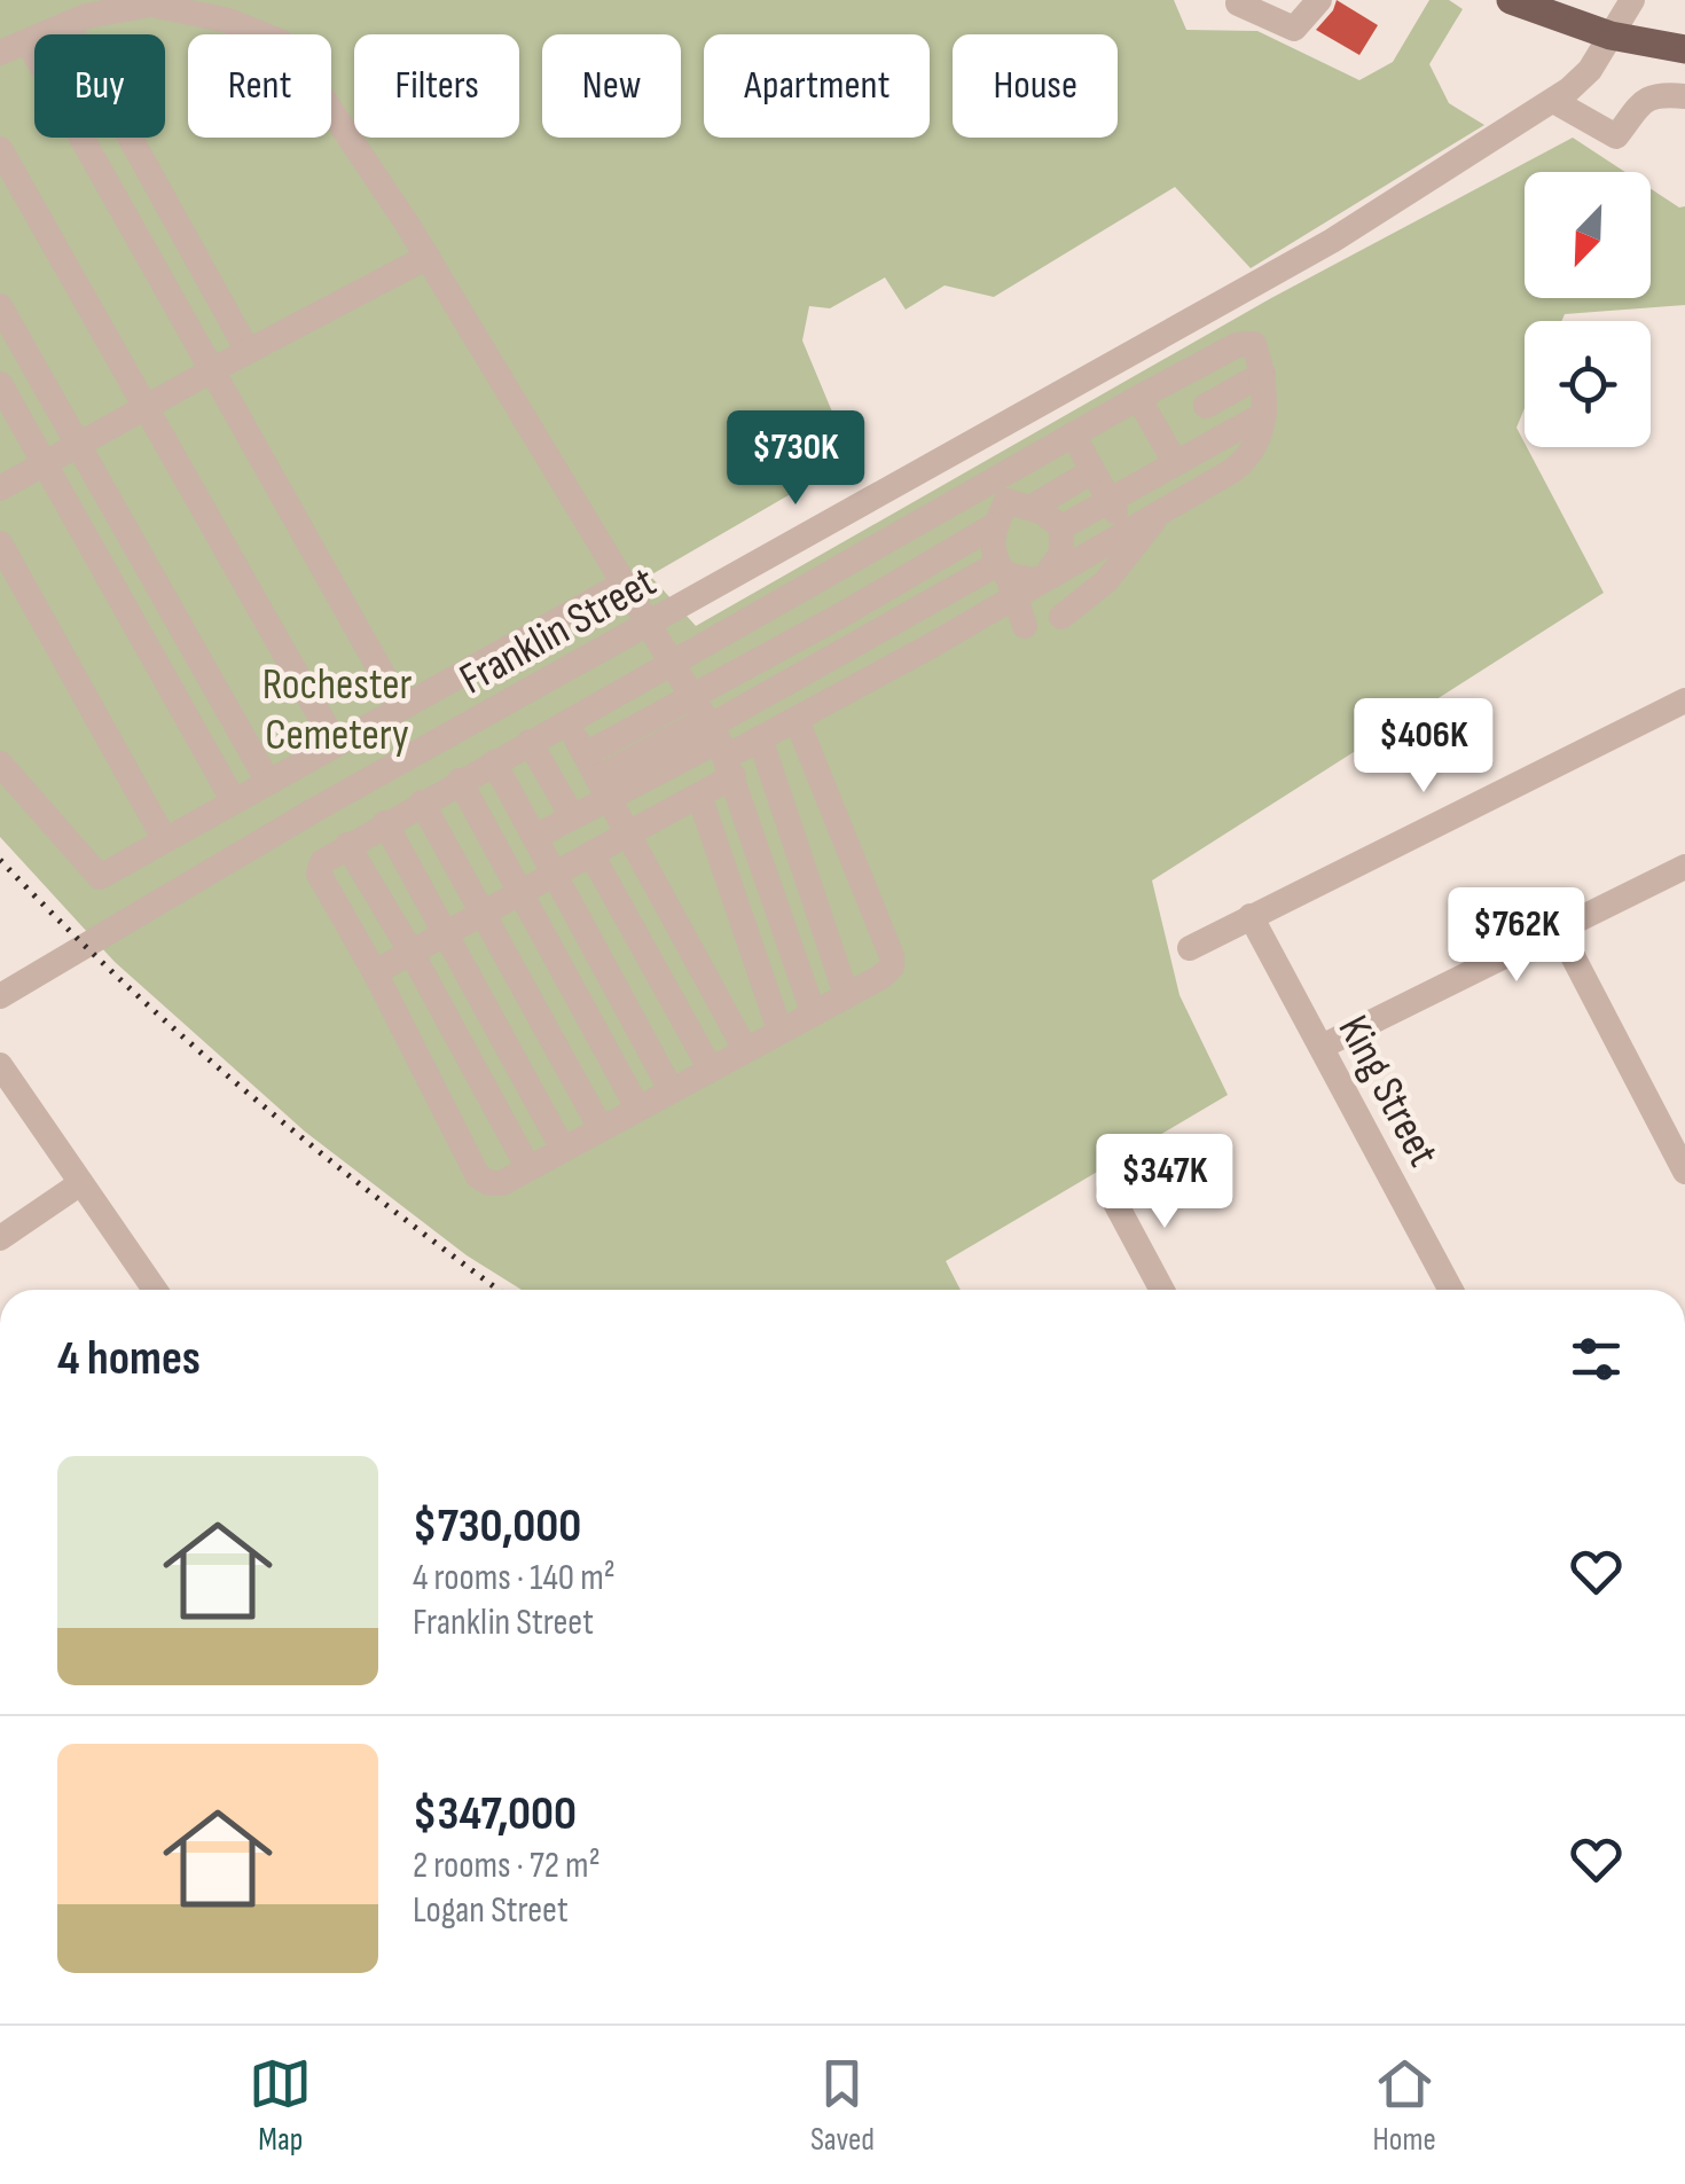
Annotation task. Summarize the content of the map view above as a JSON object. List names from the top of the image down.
{
  "streets": {
    "street": ["Franklin Street", "King Street"]
  },
  "parks": ["Rochester Cemetery"],
  "north": "bottom left",
  "page": {
    "chip": [
      "Buy",
      "Rent",
      "Filters",
      "New",
      "Apartment",
      "House"
    ],
    "price": [
      "$730K",
      "$406K",
      "$762K",
      "$347K"
    ],
    "heading": "4 homes",
    "list": [
      {
        "name": "$730,000",
        "note": "4 rooms · 140 m² · Franklin Street"
      },
      {
        "name": "$347,000",
        "note": "2 rooms · 72 m² · Logan Street"
      }
    ],
    "tabs": ["Map", "Saved", "Home"]
  }
}
